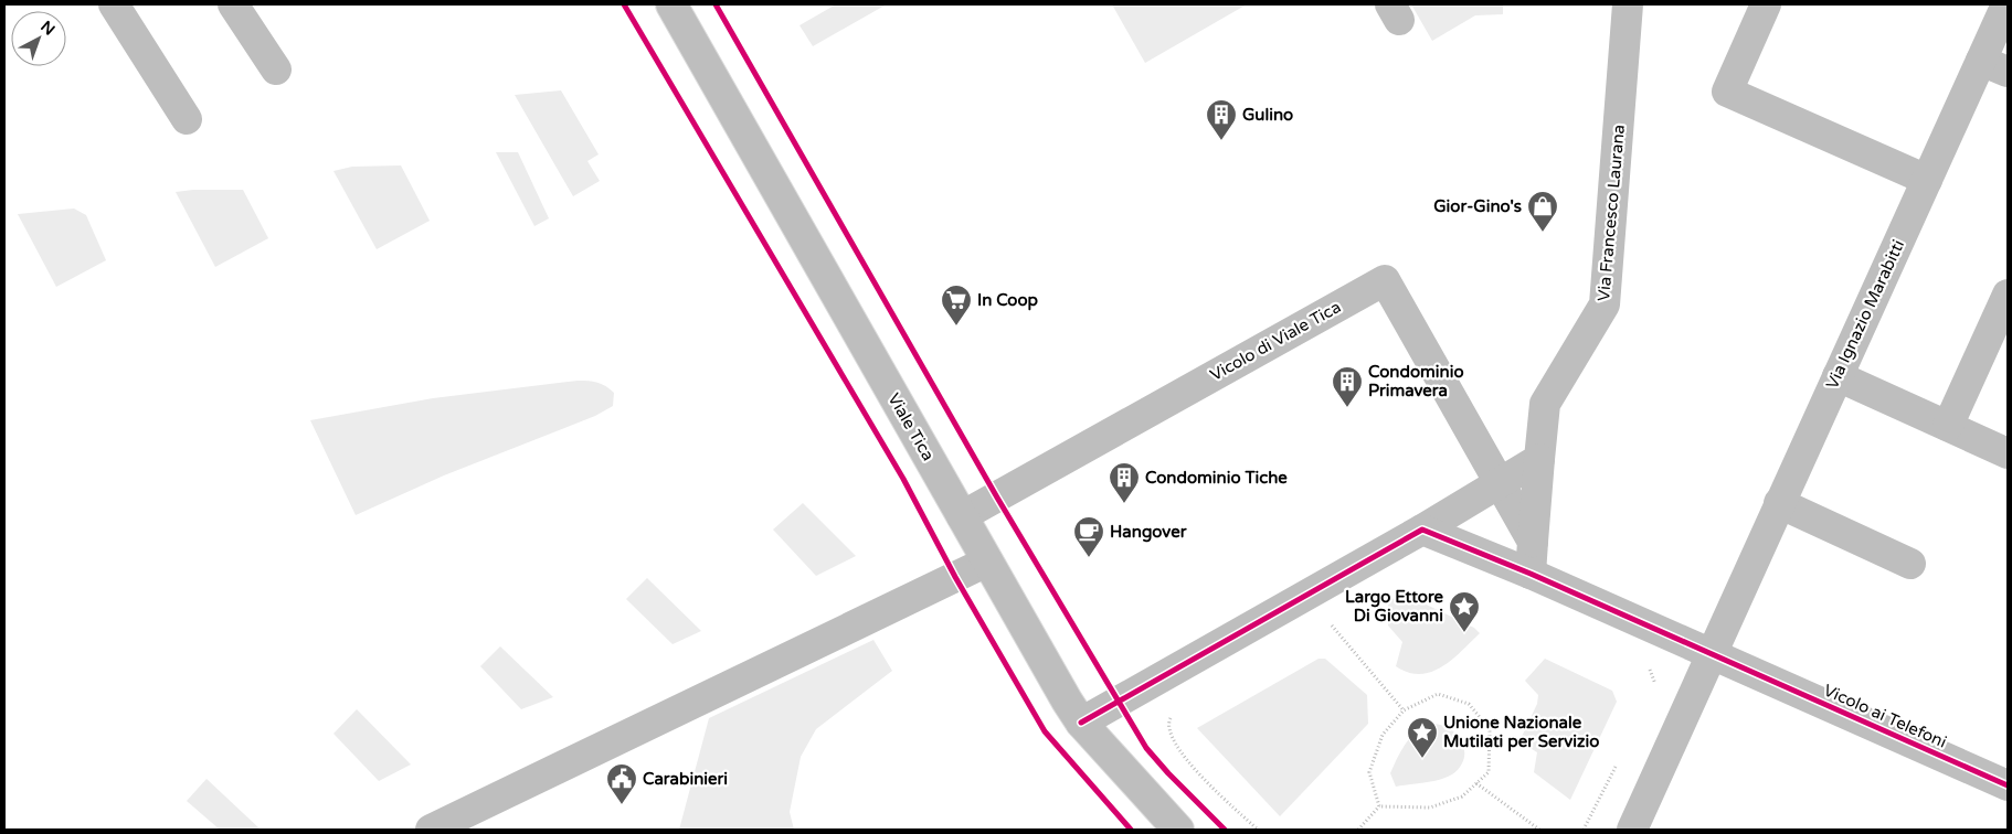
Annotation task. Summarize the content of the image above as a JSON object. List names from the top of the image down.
{
  "streets": {
    "street": [
      "Via Francesco Laurana",
      "Via Ignazio Marabitti",
      "Vicolo di Viale Tica",
      "Viale Tica",
      "Vicolo ai Telefoni"
    ]
  },
  "crossings": [
    ["Via Francesco Laurana", "Vicolo ai Telefoni"],
    ["Via Ignazio Marabitti", "Vicolo ai Telefoni"],
    ["Vicolo di Viale Tica", "Viale Tica"]
  ],
  "places": {
    "building": ["Gulino", "Condominio Primavera", "Condominio Tiche"],
    "shop": ["Gior-Gino's"],
    "supermarket": ["In Coop"],
    "cafe": ["Hangover"],
    "place": ["Largo Ettore Di Giovanni", "Unione Nazionale Mutilati per Servizio"],
    "public building": ["Carabinieri"]
  },
  "north": "top right"
}
